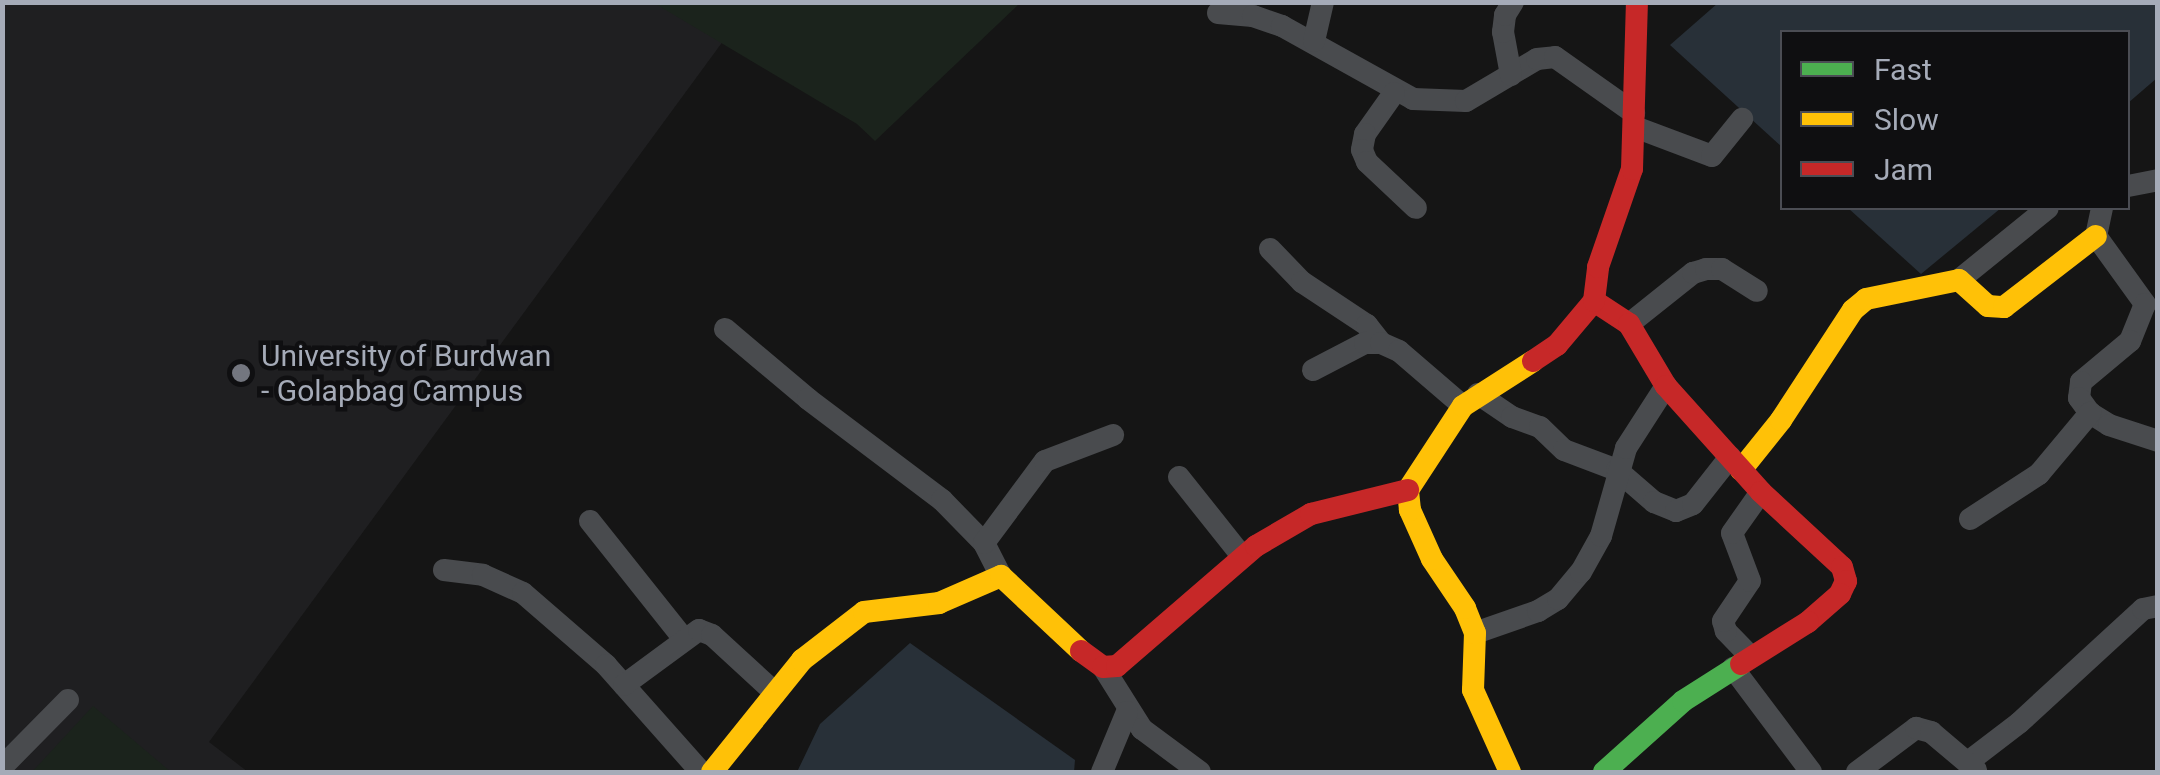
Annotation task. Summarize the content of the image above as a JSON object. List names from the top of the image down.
{
  "places": ["University of Burdwan - Golapbag Campus"],
  "legend": ["Fast", "Slow", "Jam"]
}
